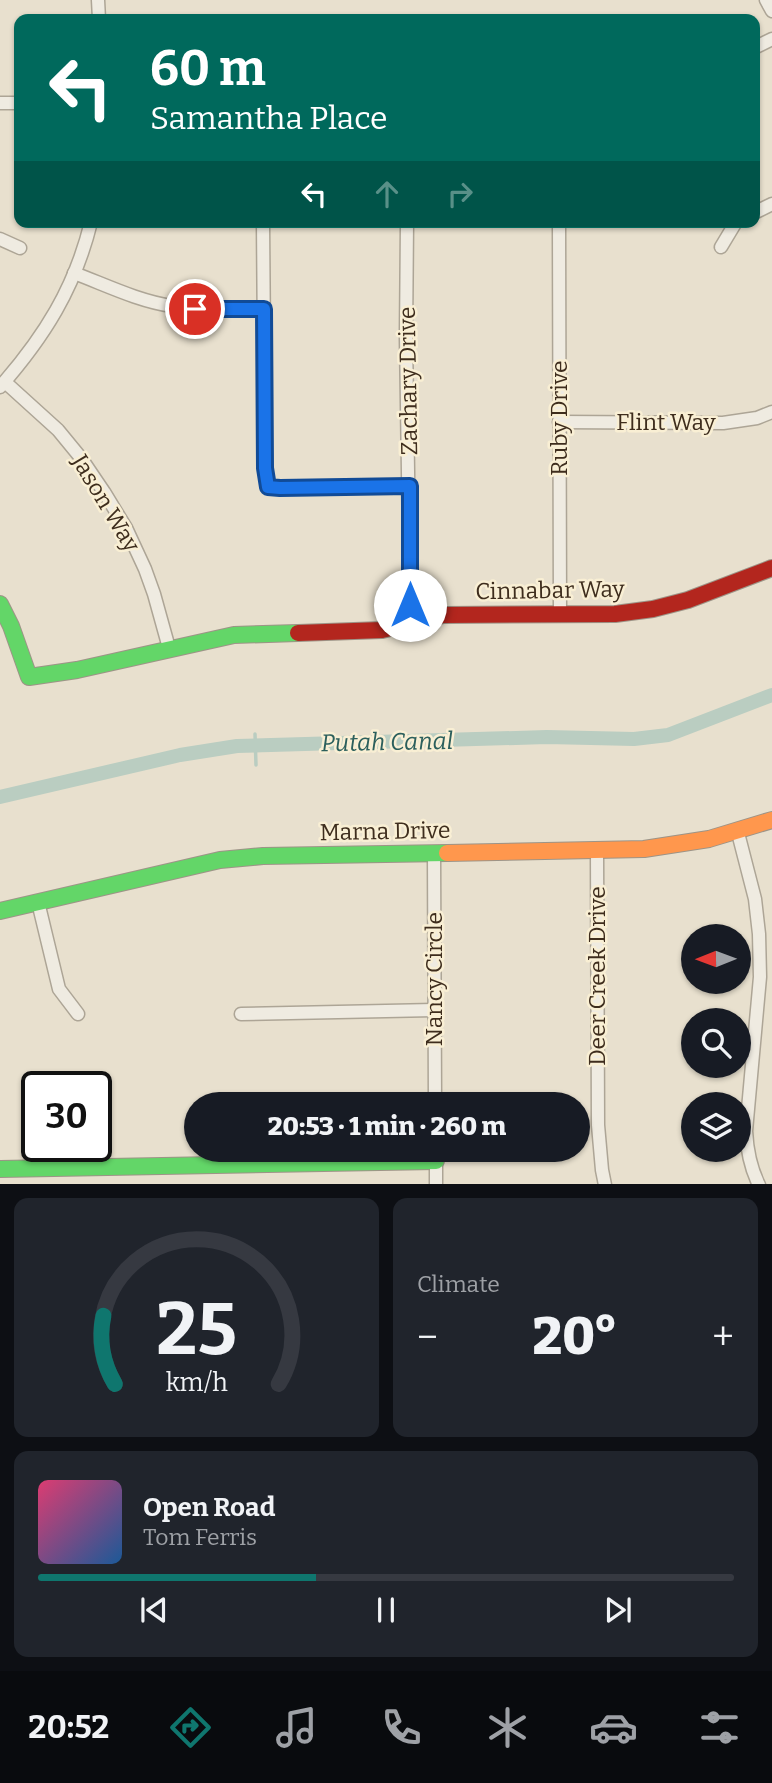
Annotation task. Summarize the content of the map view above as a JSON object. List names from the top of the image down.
{
  "streets": {
    "street": [
      "Zachary Drive",
      "Ruby Drive",
      "Flint Way",
      "Jason Way",
      "Cinnabar Way",
      "Marna Drive",
      "Deer Creek Drive",
      "Nancy Circle"
    ]
  },
  "crossings": [
    ["Zachary Drive", "Cinnabar Way"],
    ["Ruby Drive", "Flint Way"],
    ["Ruby Drive", "Cinnabar Way"],
    ["Jason Way", "Cinnabar Way"],
    ["Marna Drive", "Deer Creek Drive"],
    ["Marna Drive", "Nancy Circle"]
  ],
  "water": ["Putah Canal"],
  "north": "left",
  "page": {
    "turn": ["60 m", "Samantha Place"],
    "limit": "30",
    "trip": "20:53 · 1 min · 260 m",
    "tile": "Climate",
    "heat": ["−", "20°", "+"],
    "song": ["Open Road", "Tom Ferris"],
    "tabs": "20:52",
    "gauge": ["25", "km/h"]
  }
}
